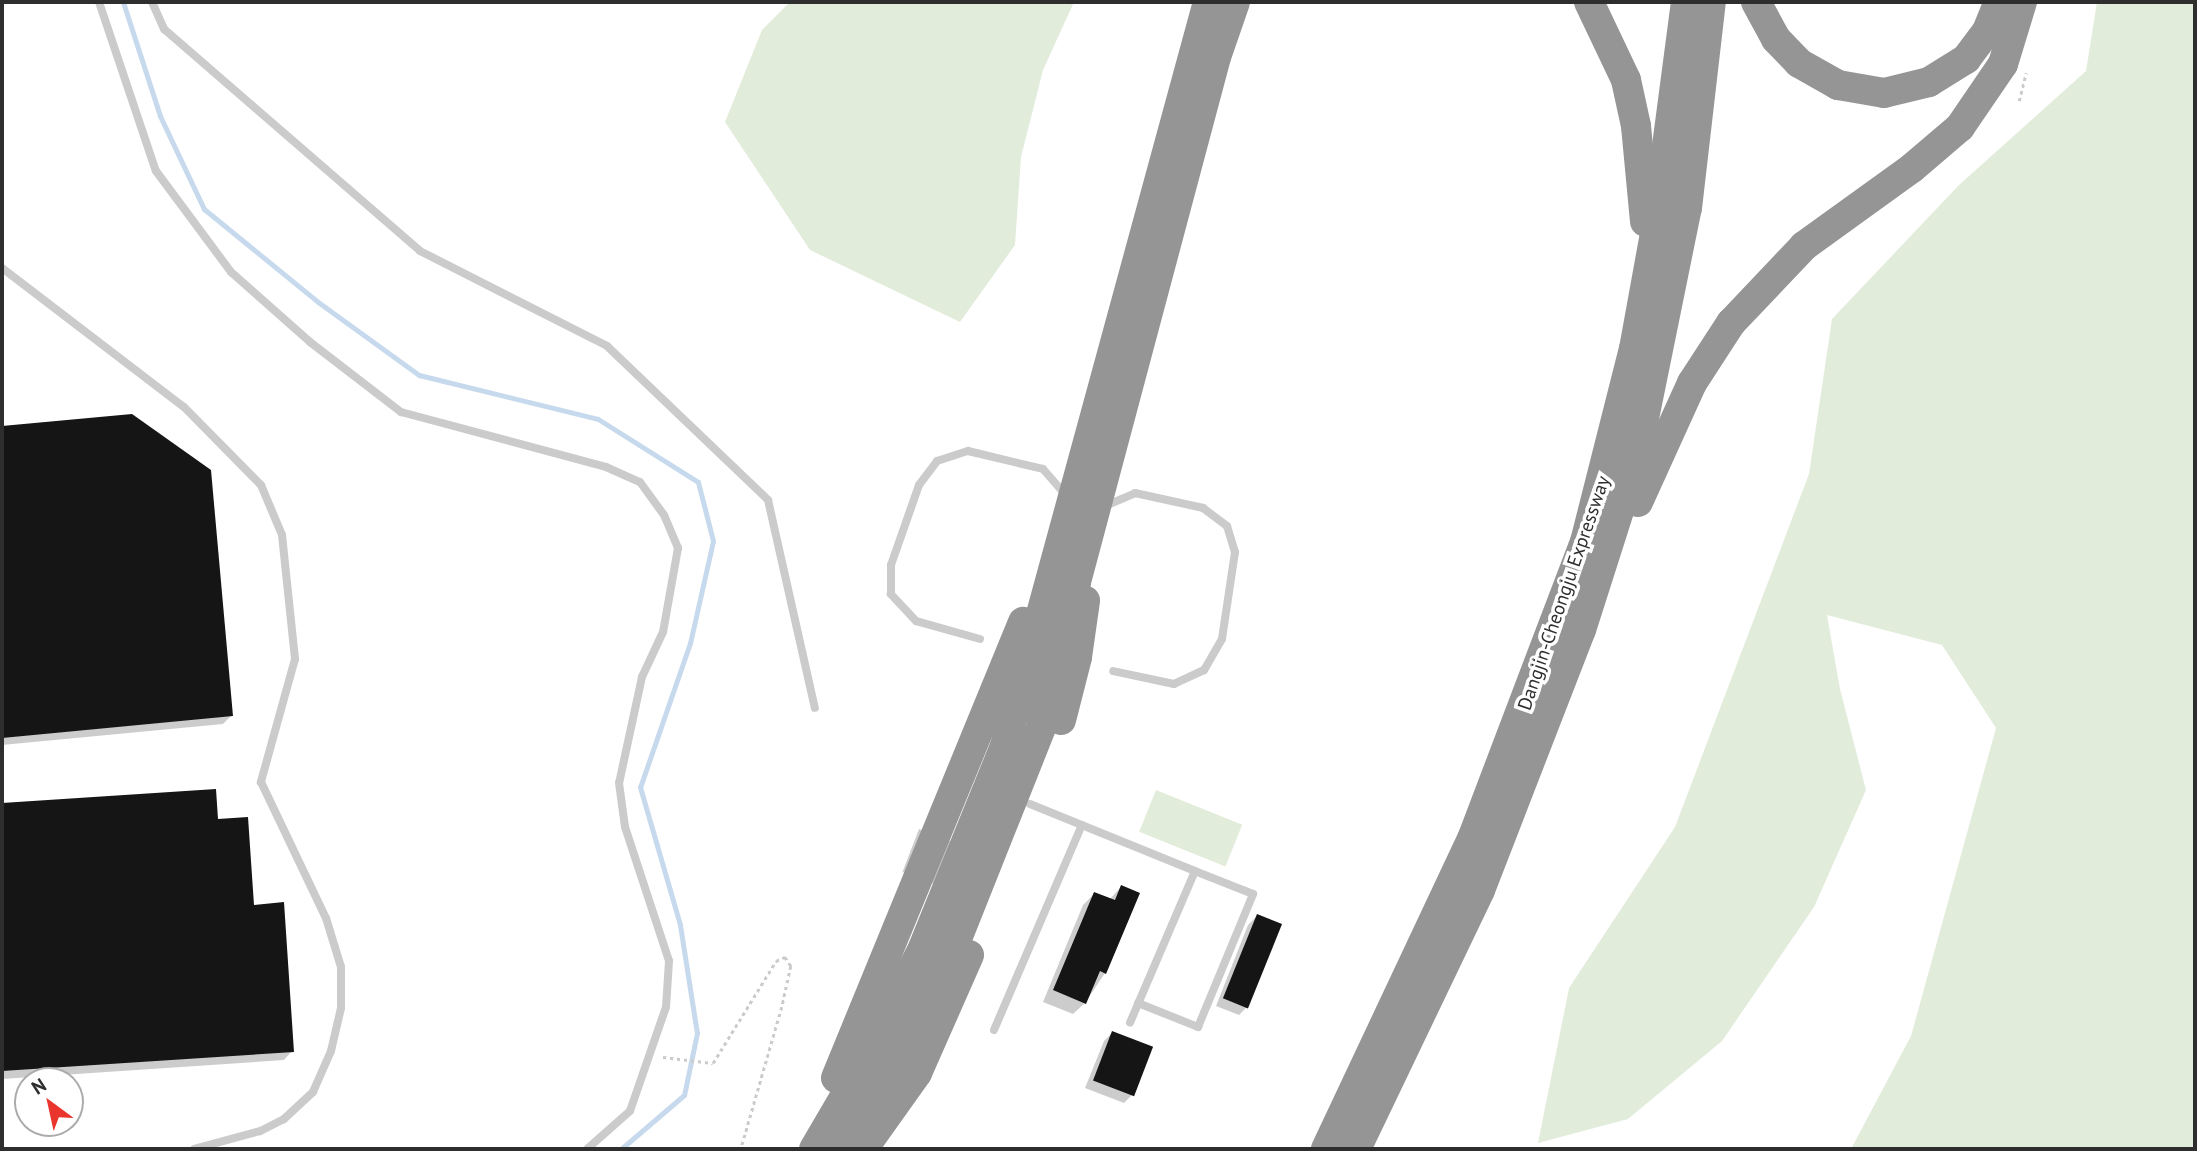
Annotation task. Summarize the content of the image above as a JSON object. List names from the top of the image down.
{
  "streets": {
    "highway": ["Dangjin-Cheongju Expressway"]
  },
  "north": "top left"
}
